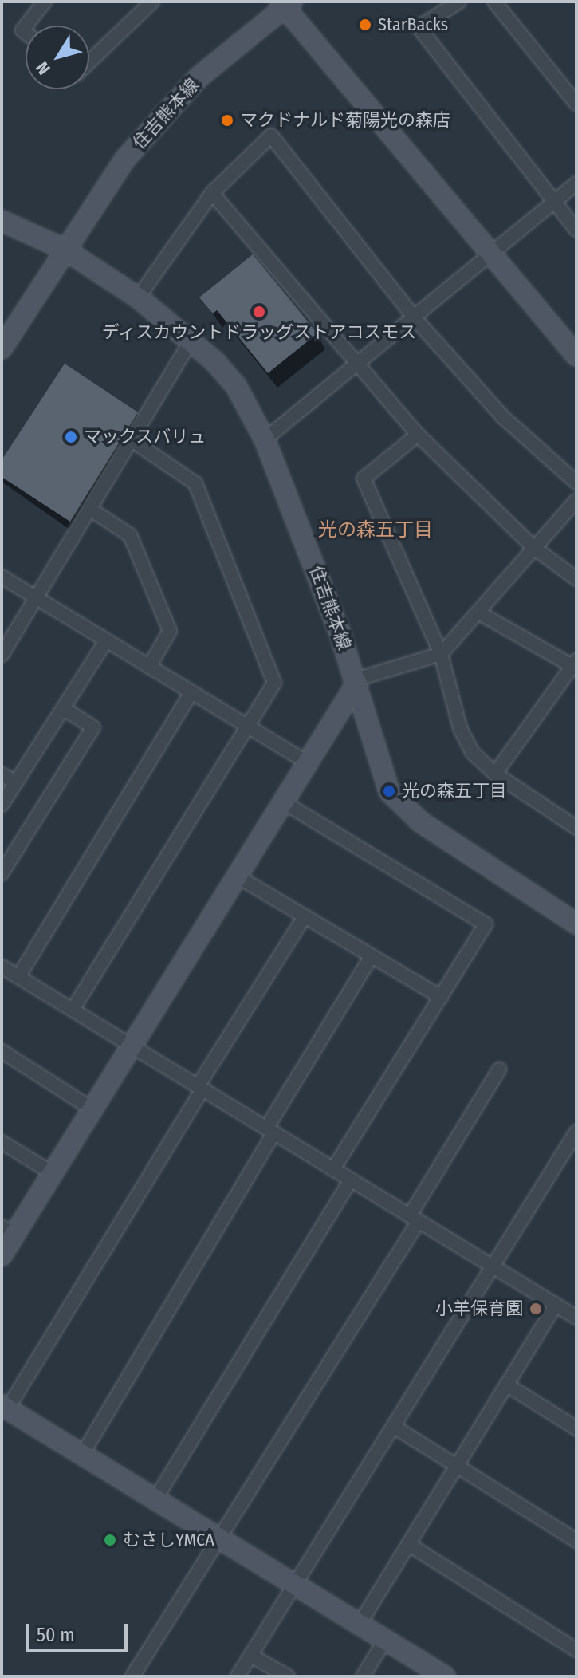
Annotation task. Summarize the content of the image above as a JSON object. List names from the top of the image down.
{
  "streets": {
    "street": ["住吉熊本線"]
  },
  "districts": ["光の森五丁目"],
  "places": [
    "StarBacks",
    "マクドナルド菊陽光の森店",
    "ディスカウントドラッグストアコスモス",
    "マックスバリュ",
    "光の森五丁目",
    "小羊保育園",
    "むさしYMCA"
  ],
  "scale_bar": "50 m",
  "north": "bottom left"
}
